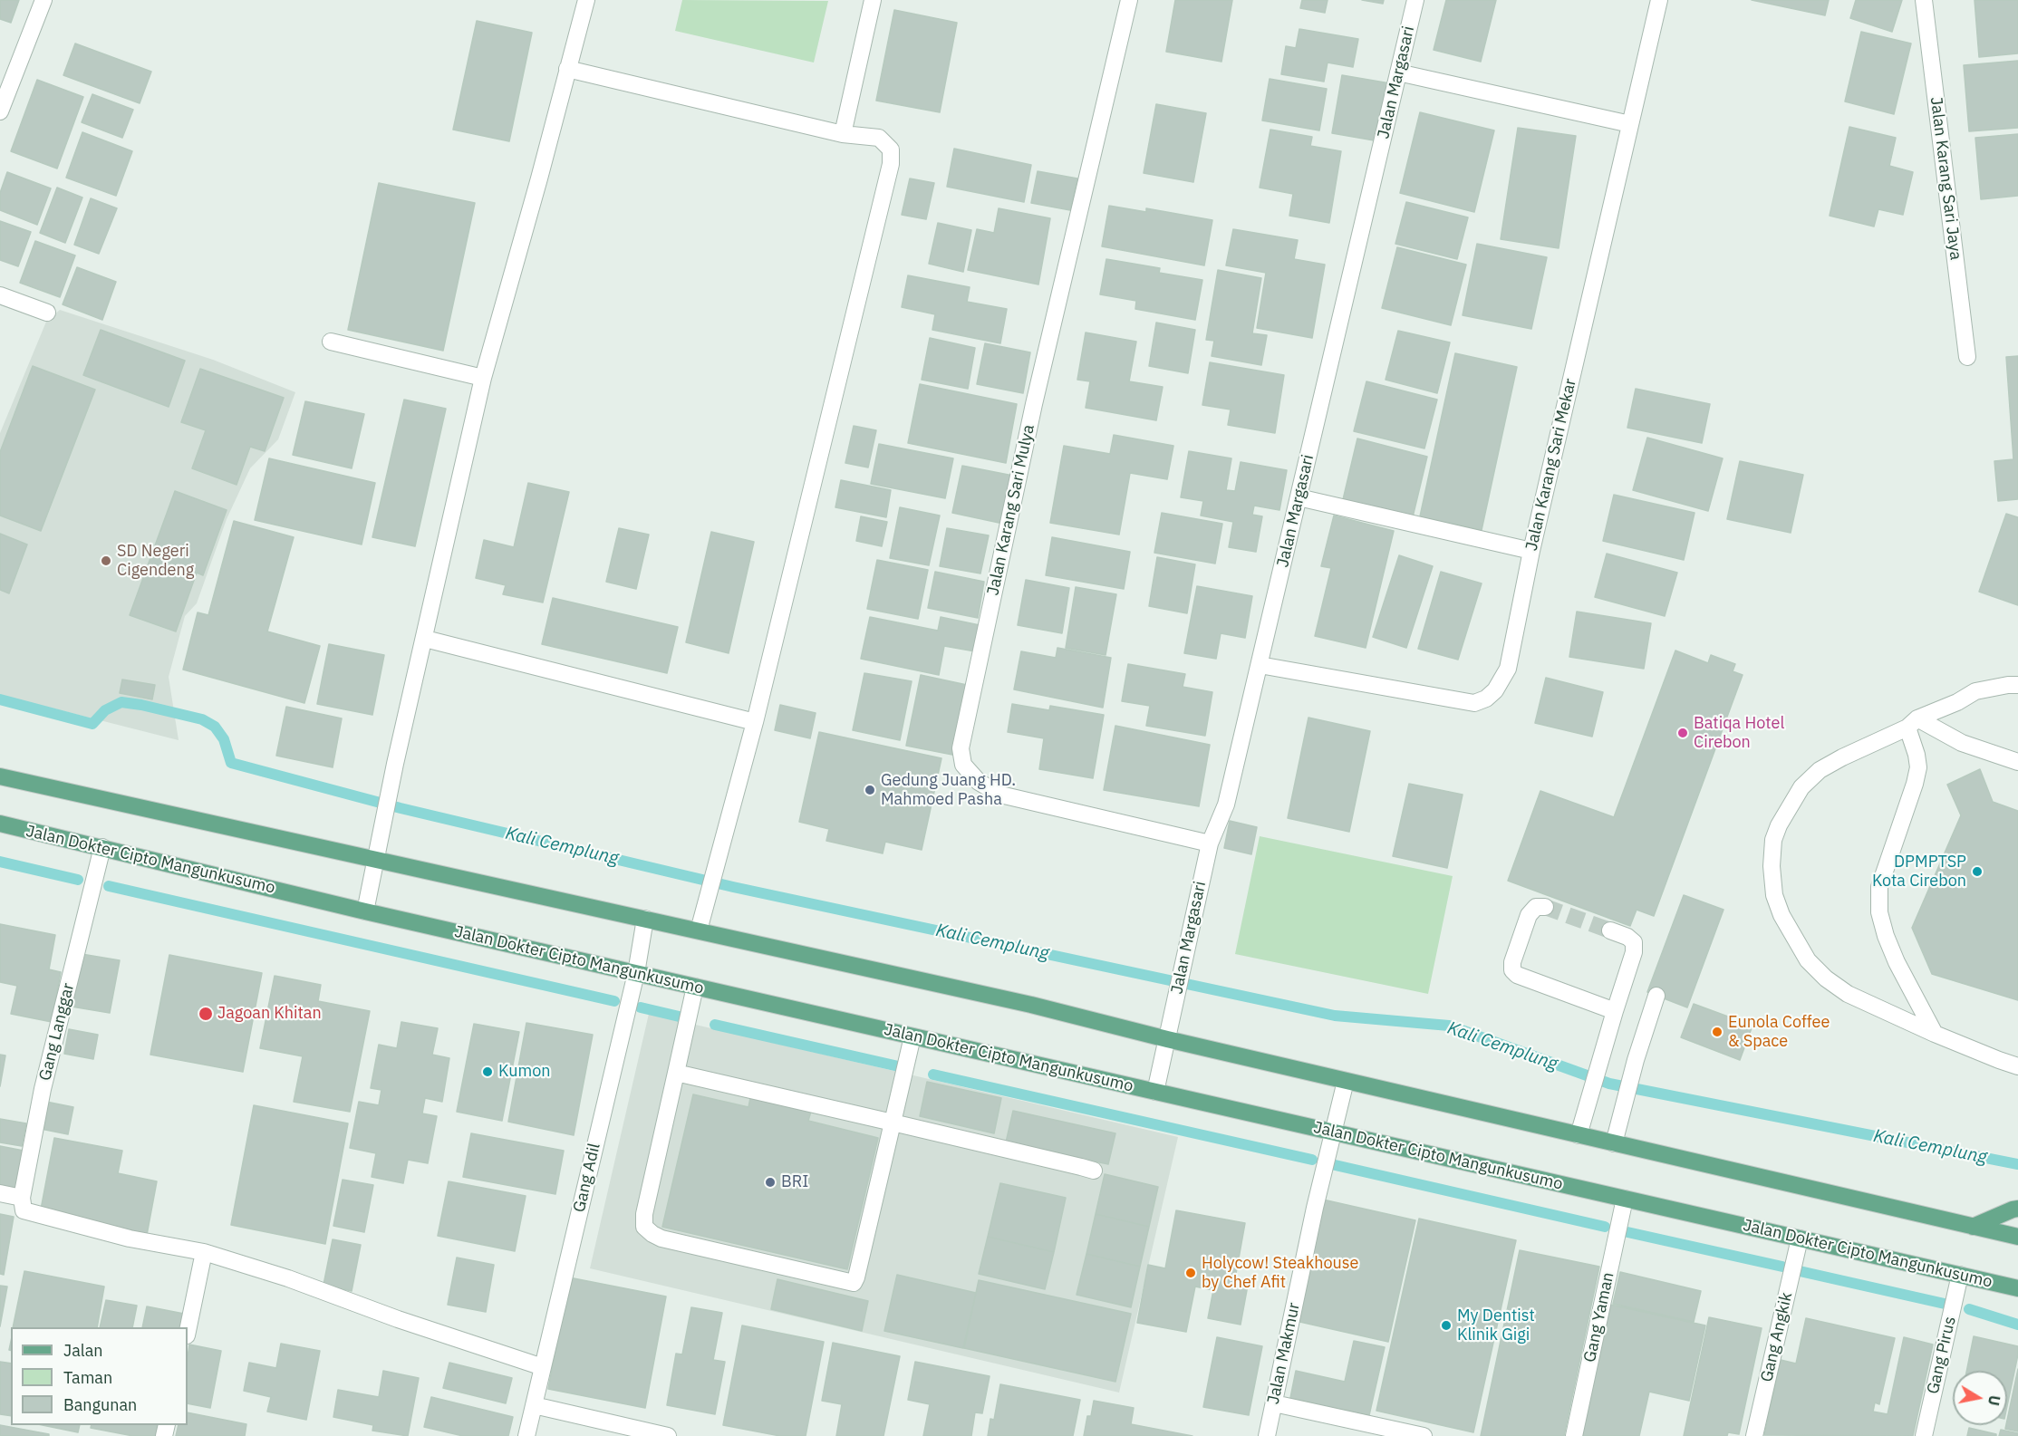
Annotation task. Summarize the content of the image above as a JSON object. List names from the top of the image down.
{
  "streets": {
    "main road": ["Jalan Dokter Cipto Mangunkusumo"],
    "street": [
      "Jalan Margasari",
      "Jalan Karang Sari Jaya",
      "Jalan Karang Sari Mekar",
      "Jalan Karang Sari Mulya",
      "Gang Langgar",
      "Gang Adil",
      "Gang Yaman",
      "Gang Angkik",
      "Jalan Makmur",
      "Gang Pirus"
    ]
  },
  "crossings": [
    ["Jalan Margasari", "Jalan Karang Sari Mekar"],
    ["Jalan Margasari", "Jalan Karang Sari Mulya"],
    ["Jalan Margasari", "Jalan Dokter Cipto Mangunkusumo"],
    ["Jalan Dokter Cipto Mangunkusumo", "Gang Langgar"],
    ["Jalan Dokter Cipto Mangunkusumo", "Gang Adil"],
    ["Jalan Dokter Cipto Mangunkusumo", "Gang Yaman"],
    ["Jalan Dokter Cipto Mangunkusumo", "Gang Angkik"],
    ["Jalan Dokter Cipto Mangunkusumo", "Jalan Makmur"],
    ["Jalan Dokter Cipto Mangunkusumo", "Gang Pirus"]
  ],
  "water": ["Kali Cemplung"],
  "places": [
    "SD Negeri Cigendeng",
    "Batiqa Hotel Cirebon",
    "Gedung Juang HD. Mahmoed Pasha",
    "DPMPTSP Kota Cirebon",
    "Jagoan Khitan",
    "Eunola Coffee & Space",
    "Kumon",
    "BRI",
    "Holycow! Steakhouse by Chef Afit",
    "My Dentist Klinik Gigi"
  ],
  "legend": ["Jalan", "Taman", "Bangunan"],
  "north": "right"
}
